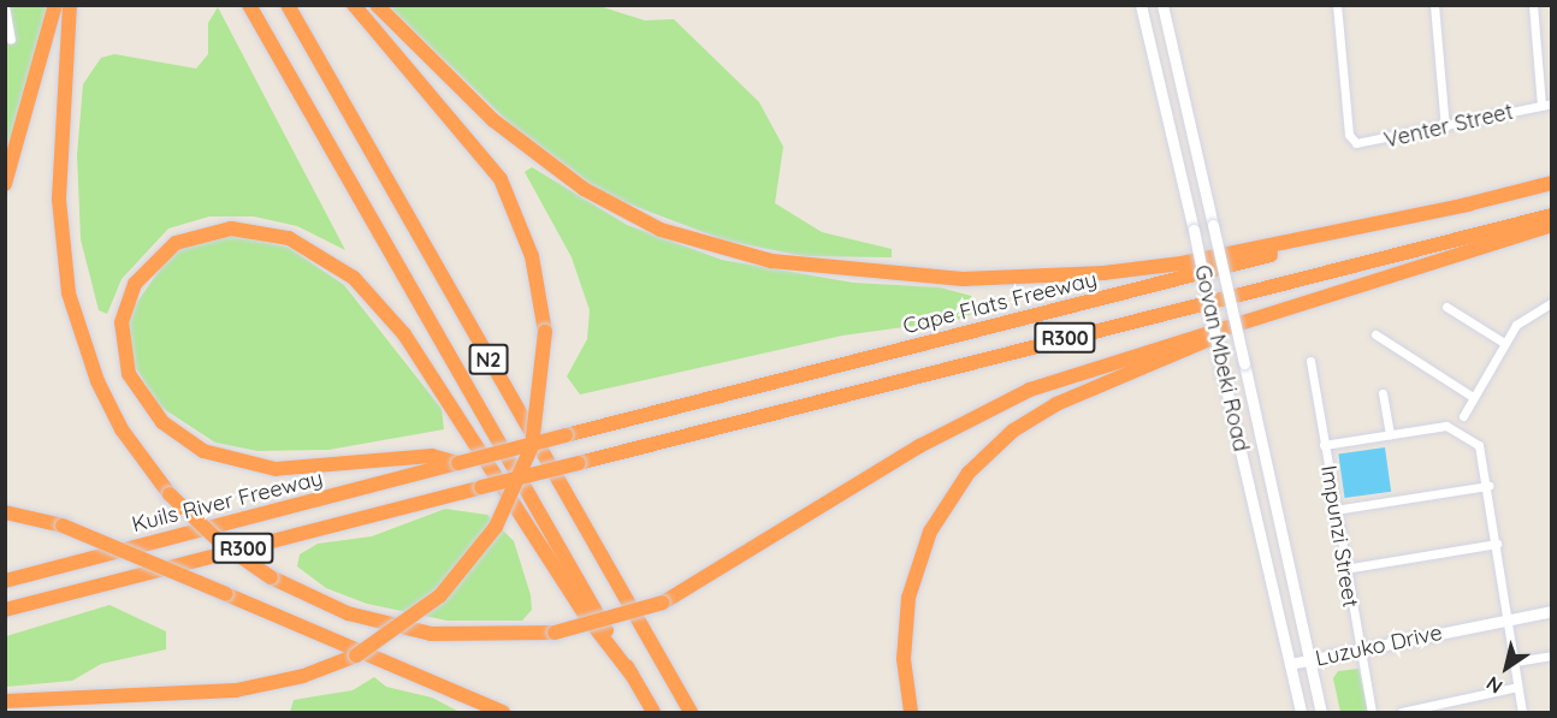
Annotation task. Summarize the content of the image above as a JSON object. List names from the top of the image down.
{
  "streets": {
    "highway": [
      "Cape Flats Freeway",
      "R300",
      "N2",
      "Kuils River Freeway"
    ],
    "main road": ["Govan Mbeki Road", "Luzuko Drive"],
    "street": ["Venter Street", "Impunzi Street"]
  },
  "crossings": [
    ["Cape Flats Freeway", "Kuils River Freeway"],
    ["Govan Mbeki Road", "Luzuko Drive"],
    ["Impunzi Street", "Luzuko Drive"]
  ],
  "north": "bottom left"
}
